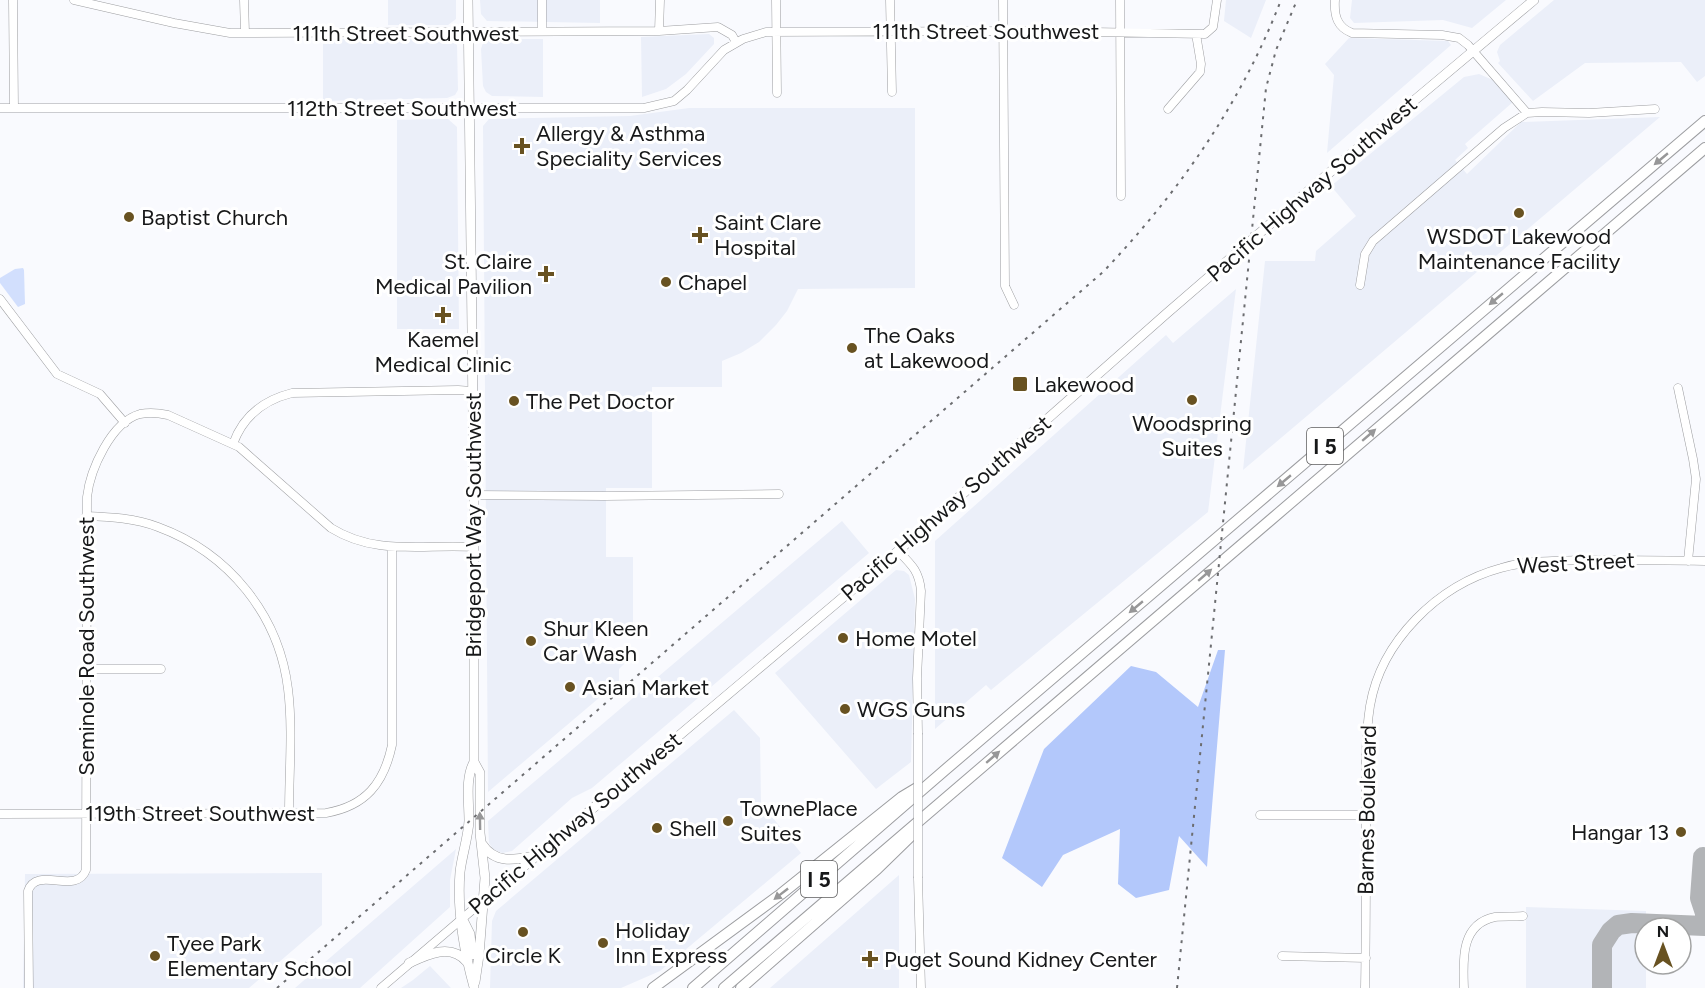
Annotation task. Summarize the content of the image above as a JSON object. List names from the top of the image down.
{
  "streets": {
    "highway": ["I 5"],
    "main road": ["Pacific Highway Southwest", "Bridgeport Way Southwest"],
    "street": [
      "111th Street Southwest",
      "112th Street Southwest",
      "West Street",
      "Seminole Road Southwest",
      "Barnes Boulevard",
      "119th Street Southwest"
    ]
  },
  "crossings": [
    ["111th Street Southwest", "112th Street Southwest"],
    ["111th Street Southwest", "Bridgeport Way Southwest"],
    ["112th Street Southwest", "Bridgeport Way Southwest"],
    ["Pacific Highway Southwest", "Bridgeport Way Southwest"],
    ["West Street", "Barnes Boulevard"],
    ["Seminole Road Southwest", "119th Street Southwest"]
  ],
  "places": {
    "health": [
      "Allergy & Asthma Speciality Services",
      "Saint Clare Hospital",
      "St. Claire Medical Pavilion",
      "Kaemel Medical Clinic",
      "Puget Sound Kidney Center"
    ],
    "other": [
      "WSDOT Lakewood Maintenance Facility",
      "Baptist Church",
      "Chapel",
      "The Oaks at Lakewood",
      "Woodspring Suites",
      "The Pet Doctor",
      "Home Motel",
      "Shur Kleen Car Wash",
      "Asian Market",
      "WGS Guns",
      "TownePlace Suites",
      "Shell",
      "Hangar 13",
      "Circle K",
      "Holiday Inn Express",
      "Tyee Park Elementary School"
    ],
    "transit": ["Lakewood"]
  },
  "north": "top"
}
